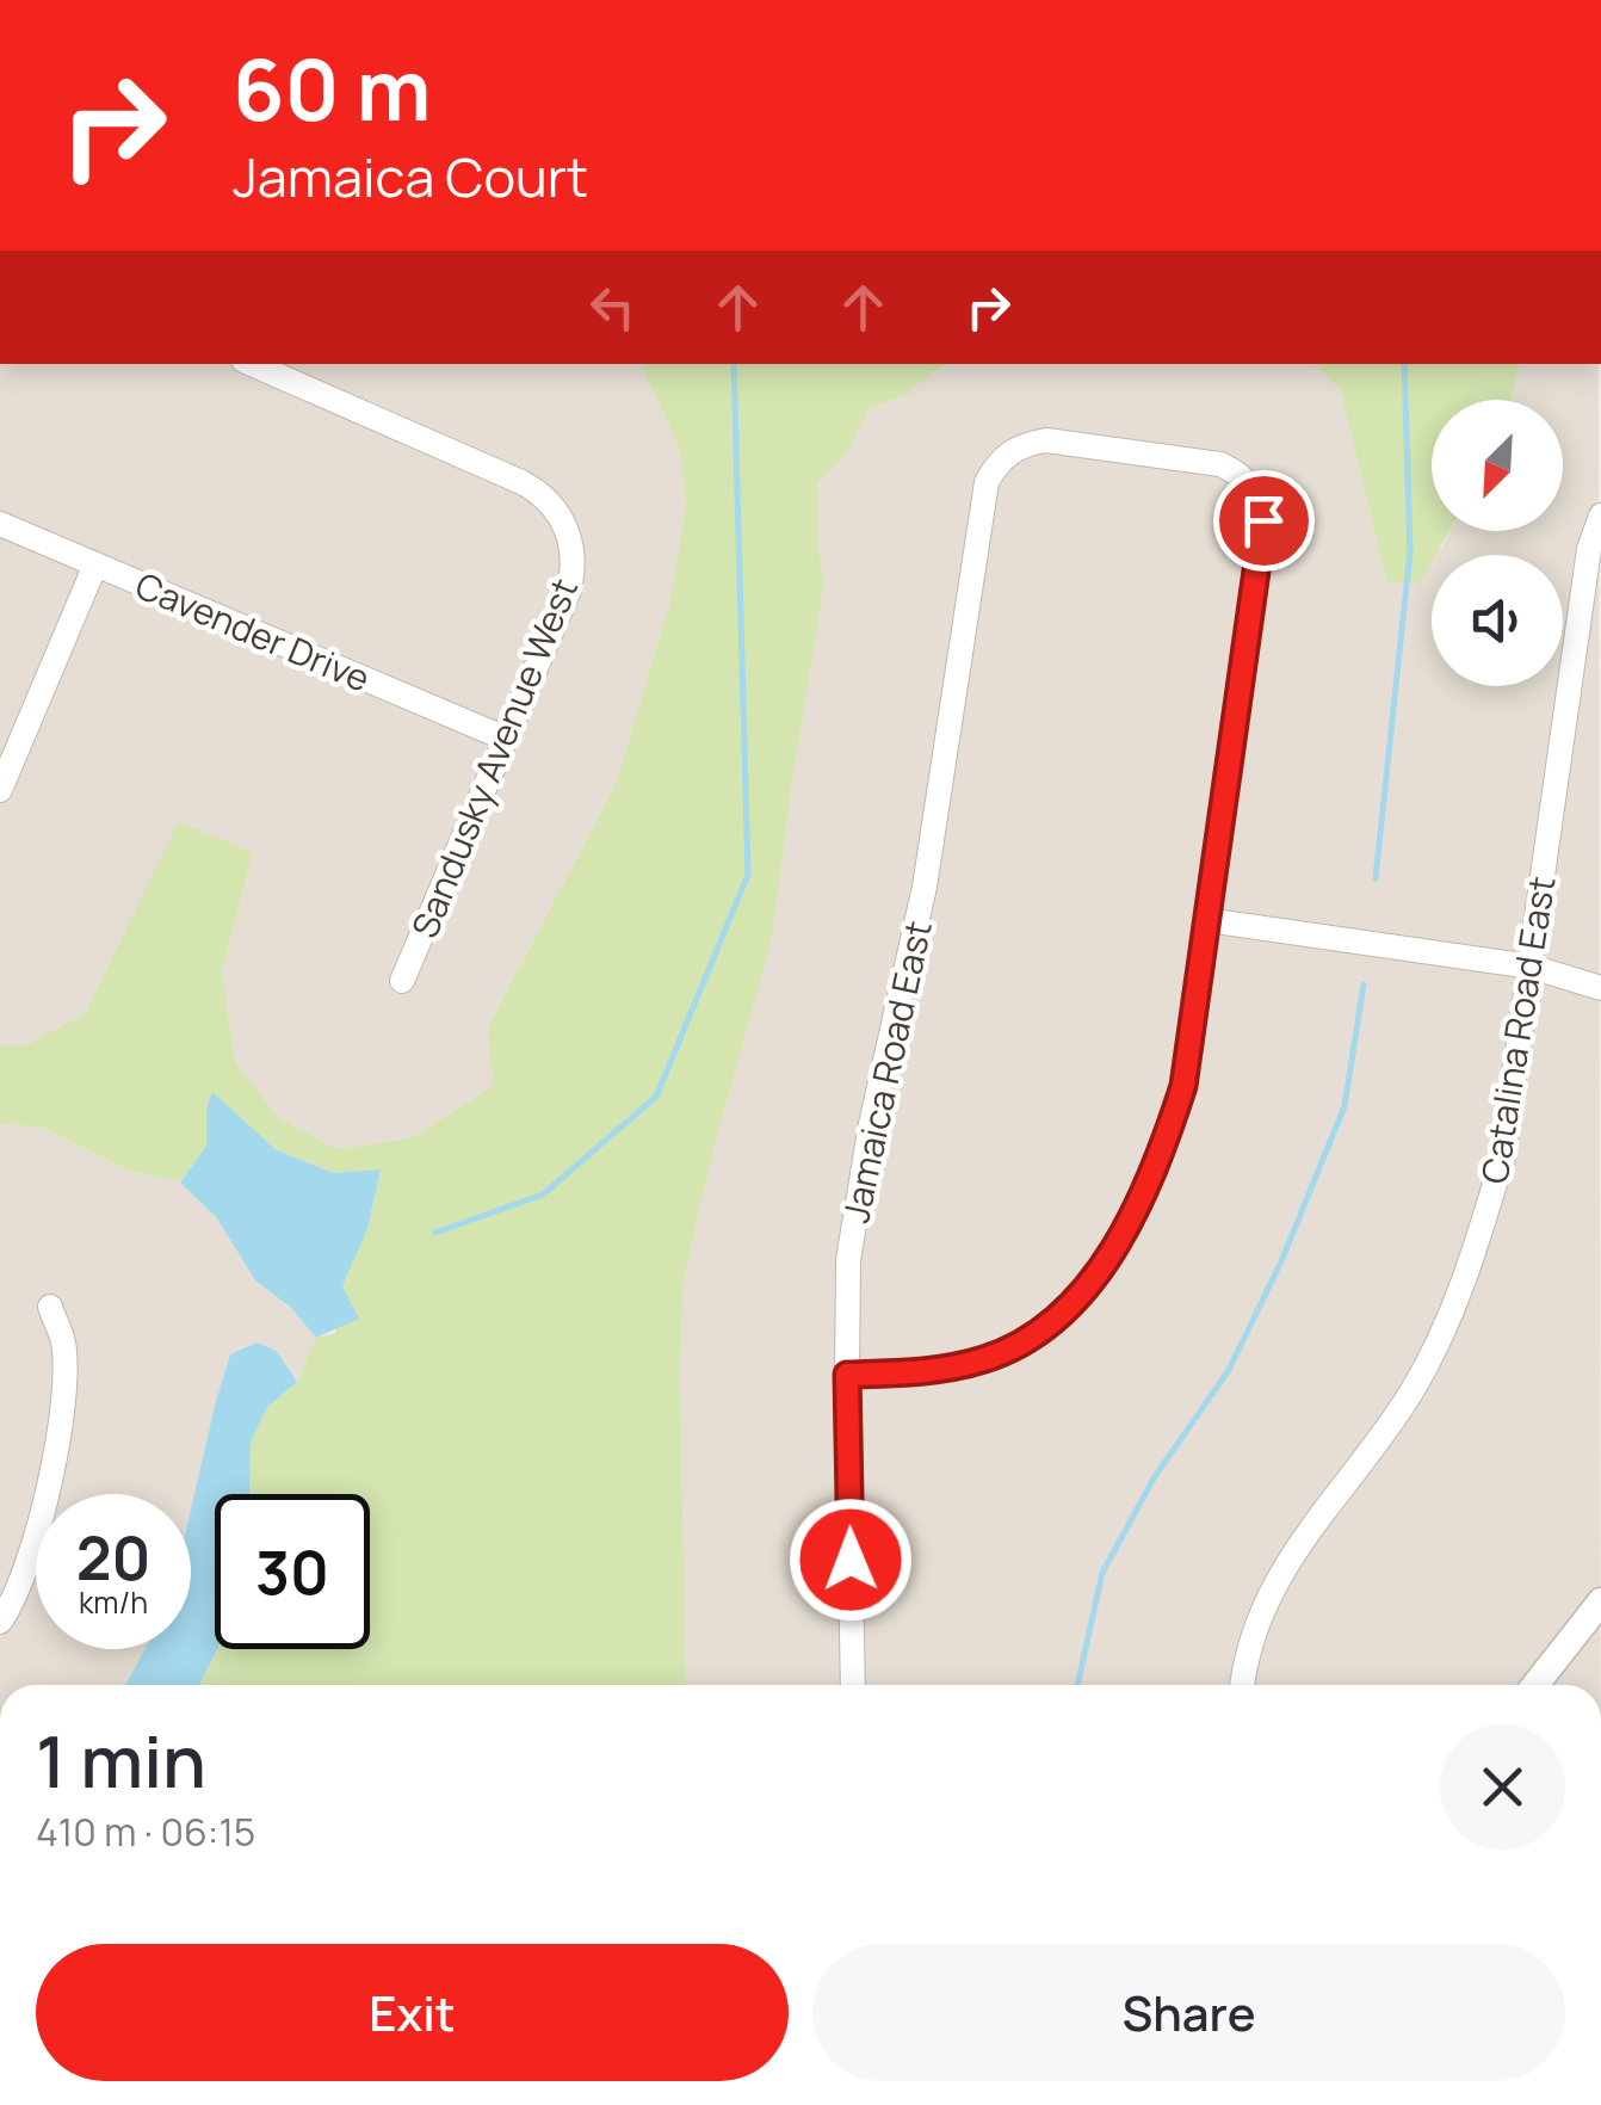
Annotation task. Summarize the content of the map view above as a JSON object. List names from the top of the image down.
{
  "streets": {
    "street": [
      "Cavender Drive",
      "Sandusky Avenue West",
      "Catalina Road East",
      "Jamaica Road East"
    ]
  },
  "crossings": [
    ["Cavender Drive", "Sandusky Avenue West"]
  ],
  "north": "bottom left",
  "page": {
    "turn": ["60 m", "Jamaica Court"],
    "speed": "20 km/h",
    "limit": "30",
    "heading": ["1 min", "410 m · 06:15"],
    "buttons": ["Exit", "Share"]
  }
}
